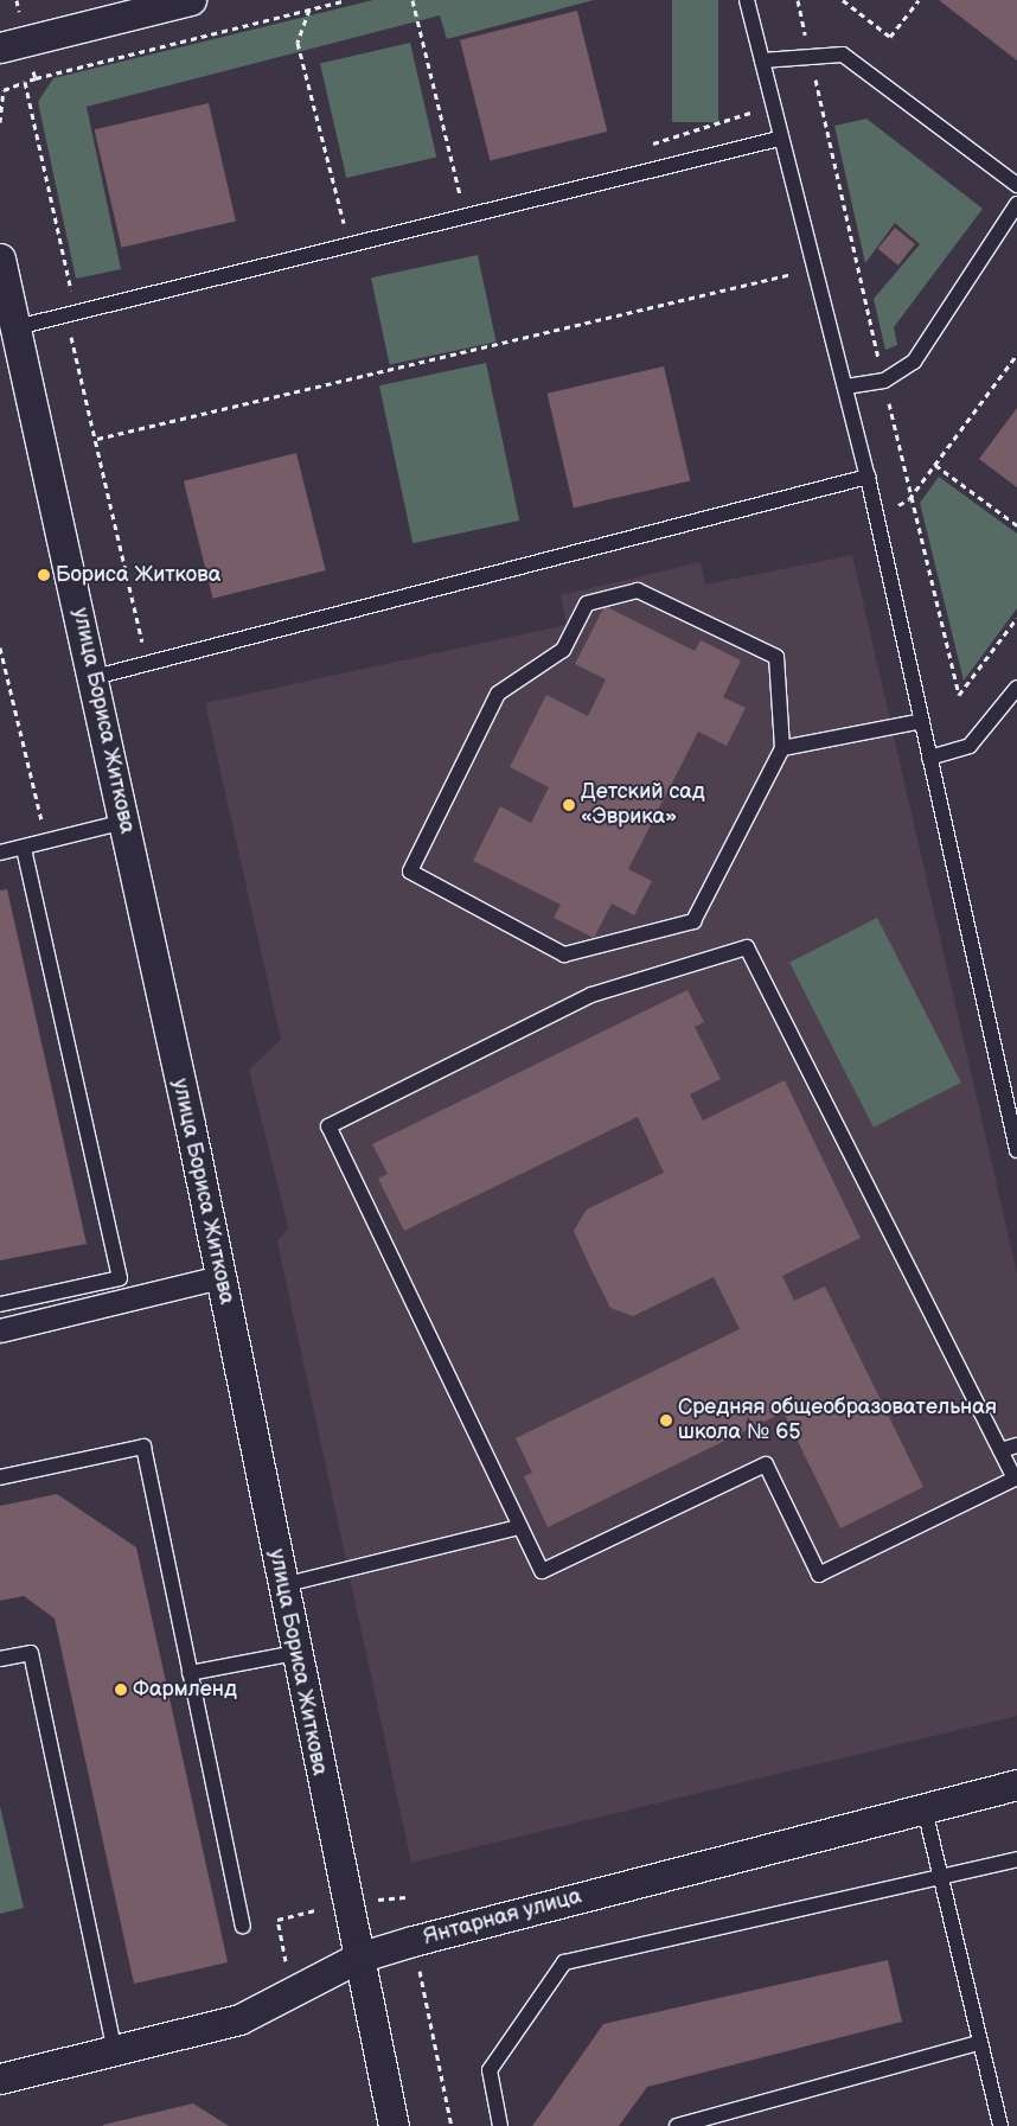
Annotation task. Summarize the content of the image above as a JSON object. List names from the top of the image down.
{
  "streets": {
    "street": ["улица Бориса Житкова", "Янтарная улица"]
  },
  "crossings": [
    ["улица Бориса Житкова", "Янтарная улица"]
  ],
  "places": [
    "Бориса Житкова",
    "Детский сад «Эврика»",
    "Средняя общеобразовательная школа № 65",
    "Фармленд"
  ]
}
